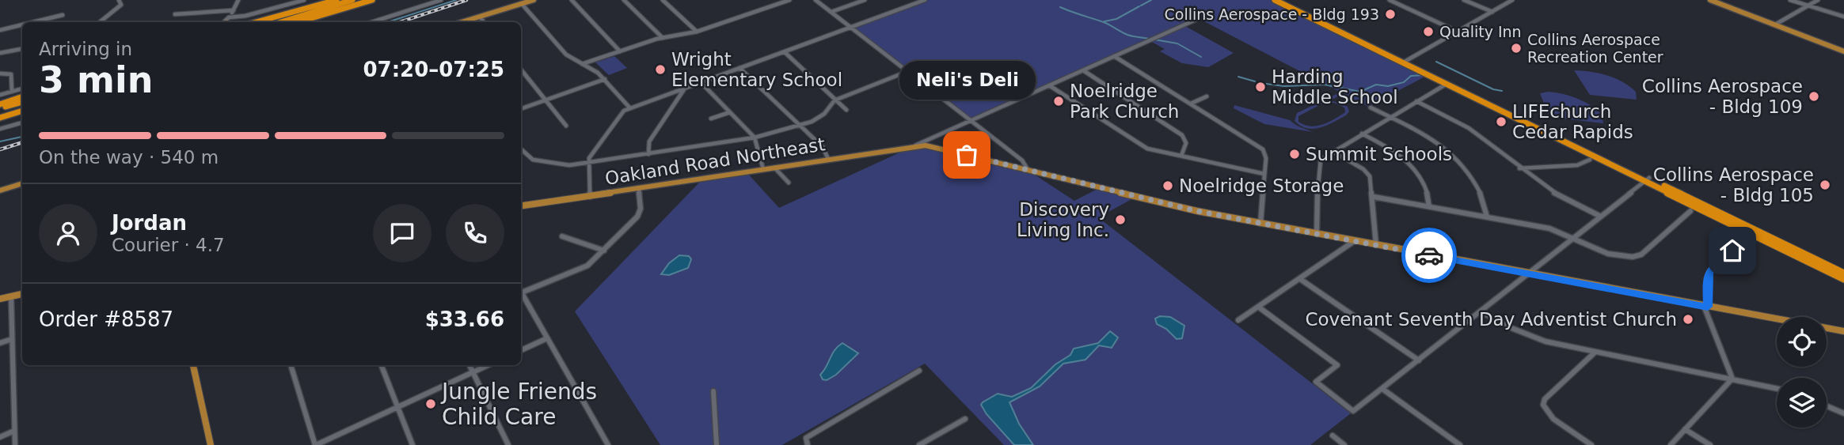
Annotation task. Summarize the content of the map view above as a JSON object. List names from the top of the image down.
{
  "streets": {
    "main road": ["Oakland Road Northeast"]
  },
  "places": [
    "Collins Aerospace - Bldg 193",
    "Quality Inn",
    "Collins Aerospace Recreation Center",
    "Wright Elementary School",
    "Harding Middle School",
    "Collins Aerospace - Bldg 109",
    "Noelridge Park Church",
    "LIFEchurch Cedar Rapids",
    "Summit Schools",
    "Neli's Deli",
    "Collins Aerospace - Bldg 105",
    "Noelridge Storage",
    "Discovery Living Inc.",
    "Covenant Seventh Day Adventist Church",
    "Jungle Friends Child Care"
  ],
  "page": {
    "heading": ["3 min", "Arriving in", "07:20–07:25"],
    "panel": [
      "Jordan",
      "Courier · 4.7",
      "Order #8587",
      "$33.66"
    ],
    "bubble": "Neli's Deli",
    "bar": "On the way · 540 m"
  }
}
